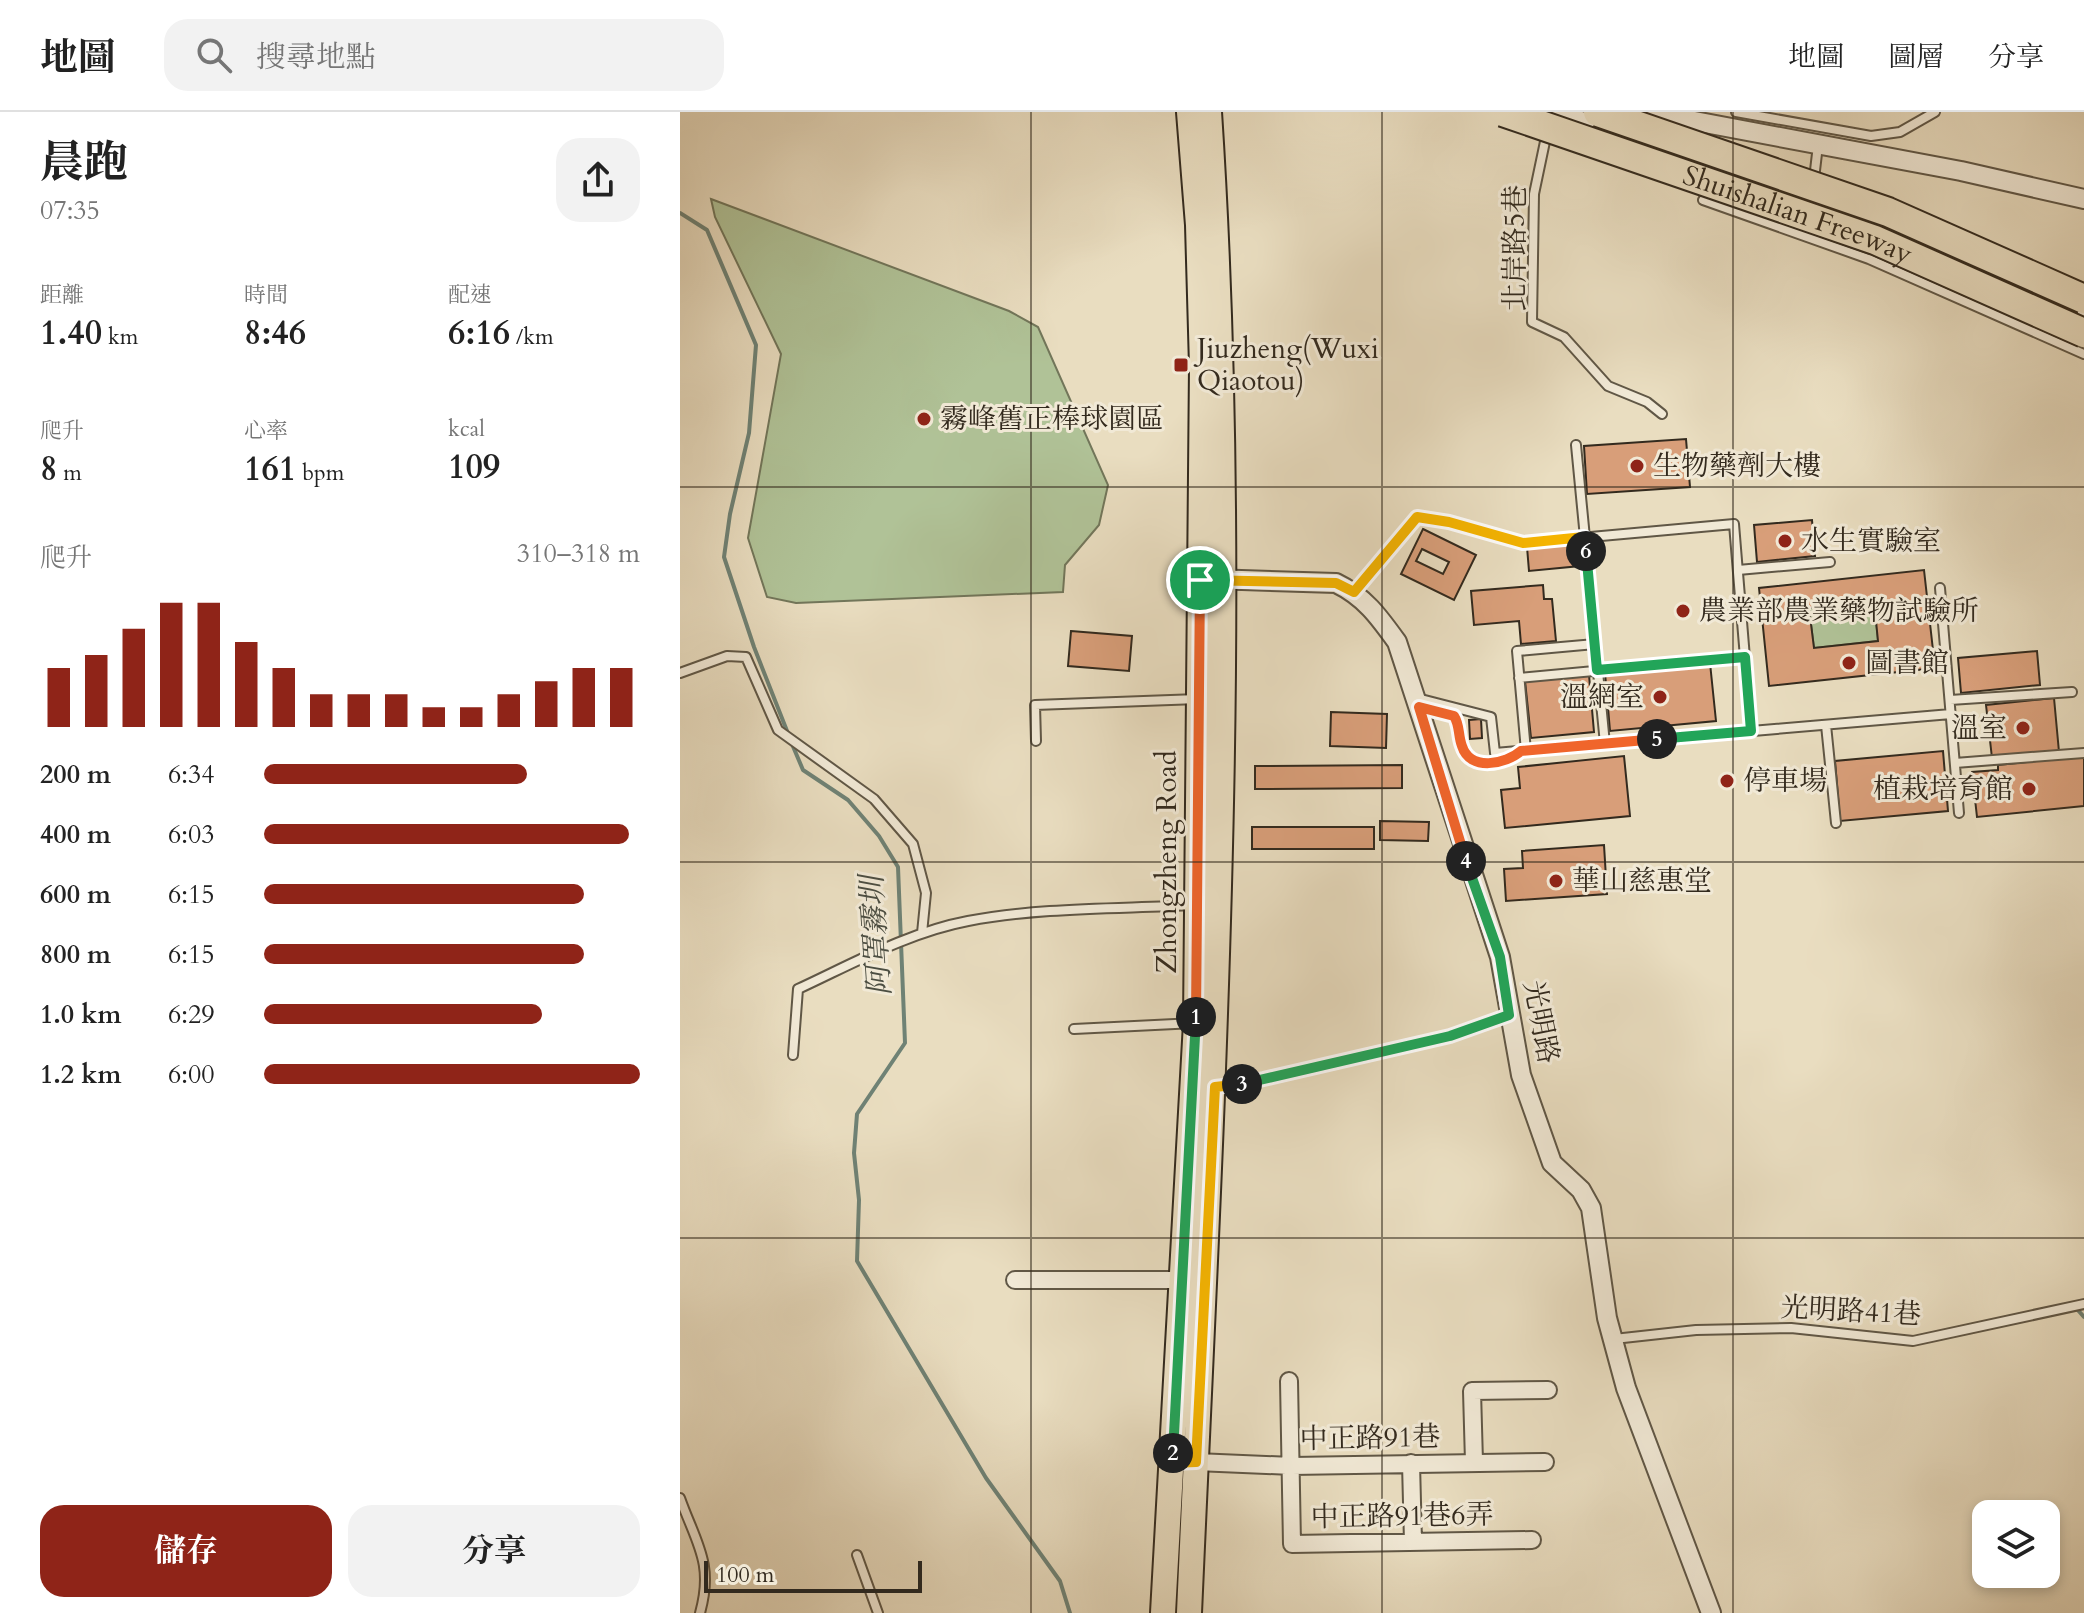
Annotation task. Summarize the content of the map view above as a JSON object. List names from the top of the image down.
{
  "streets": {
    "highway": ["Shuishalian Freeway"],
    "main road": ["Zhongzheng Road"],
    "street": ["光明路", "中正路91巷", "中正路91巷6弄"],
    "lane": ["北岸路5巷", "光明路41巷"]
  },
  "crossings": [
    ["Zhongzheng Road", "中正路91巷"],
    ["光明路", "光明路41巷"],
    ["中正路91巷", "中正路91巷6弄"]
  ],
  "water": ["阿罩霧圳"],
  "places": {
    "transit": ["Jiuzheng(Wuxi Qiaotou)"],
    "other": [
      "霧峰舊正棒球園區",
      "生物藥劑大樓",
      "水生實驗室",
      "農業部農業藥物試驗所",
      "圖書館",
      "溫網室",
      "溫室",
      "停車場",
      "植栽培育館",
      "華山慈惠堂"
    ]
  },
  "scale_bar": "100 m",
  "page": {
    "header": "地圖",
    "search": "搜尋地點",
    "nav": ["地圖", "圖層", "分享"],
    "heading": ["晨跑", "07:35"],
    "stats": [
      ["距離", "1.40 km"],
      ["時間", "8:46"],
      ["配速", "6:16 /km"],
      ["爬升", "8 m"],
      ["心率", "161 bpm"],
      ["kcal", "109"]
    ],
    "chart": ["爬升", "310–318 m"],
    "pins": [
      "6",
      "5",
      "4",
      "1",
      "3",
      "2"
    ],
    "list": [
      {
        "name": "200 m",
        "note": "6:34"
      },
      {
        "name": "400 m",
        "note": "6:03"
      },
      {
        "name": "600 m",
        "note": "6:15"
      },
      {
        "name": "800 m",
        "note": "6:15"
      },
      {
        "name": "1.0 km",
        "note": "6:29"
      },
      {
        "name": "1.2 km",
        "note": "6:00"
      }
    ],
    "buttons": ["儲存", "分享"],
    "scale": "100 m"
  }
}
